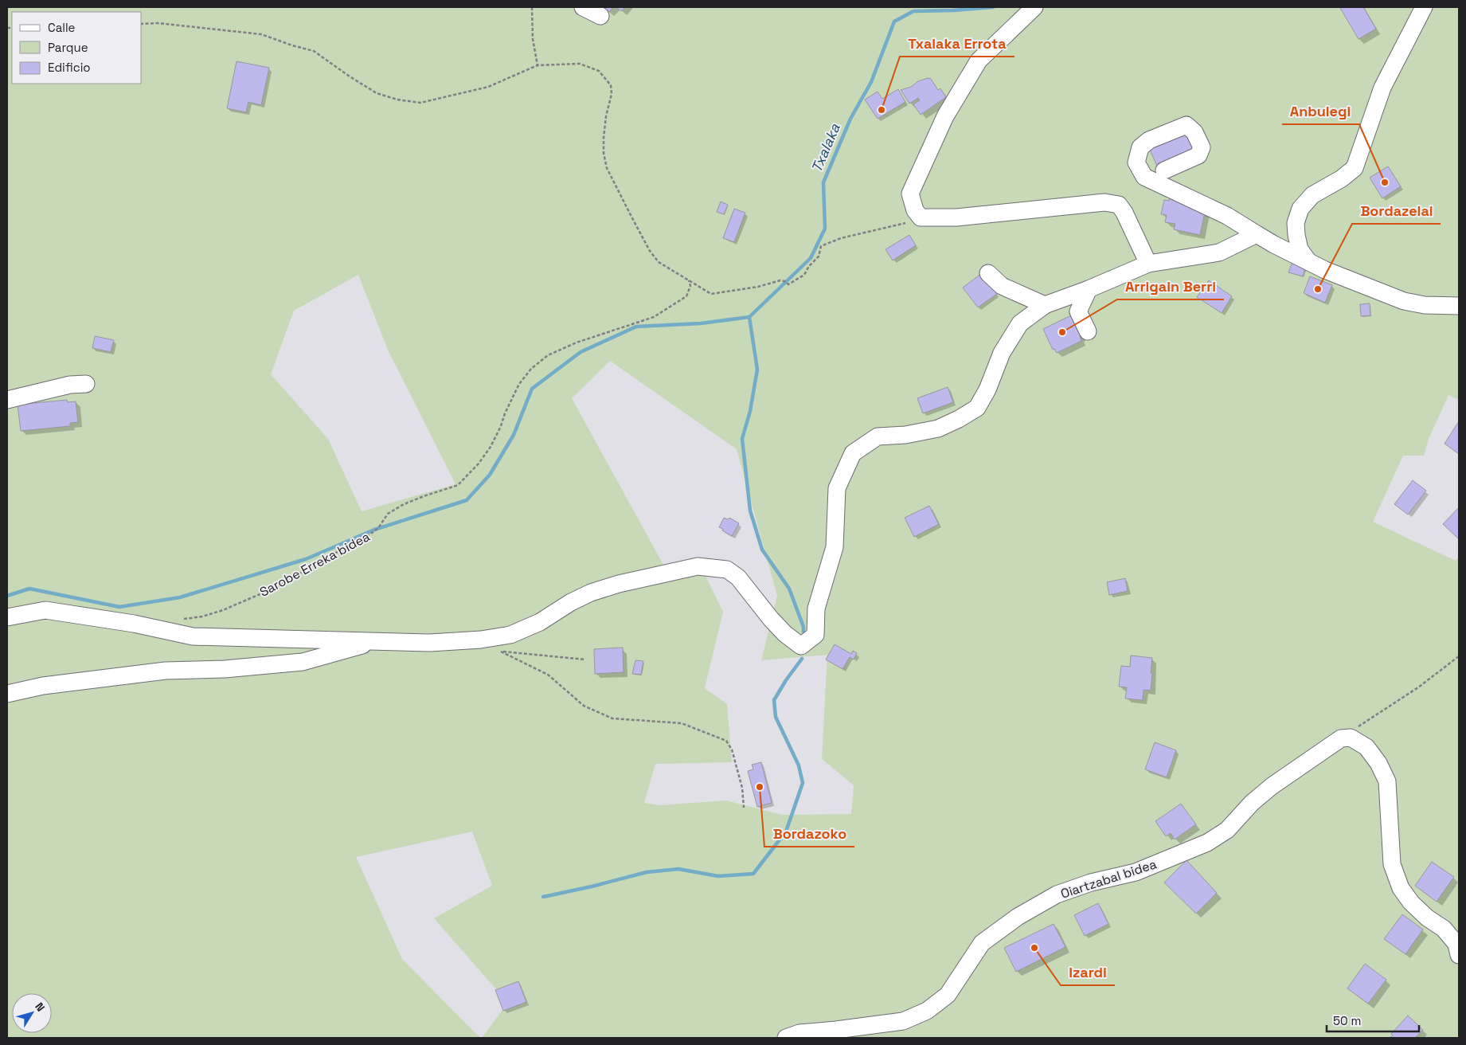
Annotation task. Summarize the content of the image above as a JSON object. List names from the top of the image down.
{
  "streets": {
    "street": ["Oiartzabal bidea"],
    "path": ["Sarobe Erreka bidea"]
  },
  "water": ["Txalaka"],
  "places": [
    "Txalaka Errota",
    "Anbulegi",
    "Bordazelai",
    "Arrigain Berri",
    "Bordazoko",
    "Izardi"
  ],
  "legend": ["Calle", "Parque", "Edificio"],
  "scale_bar": "50 m",
  "north": "top right"
}
